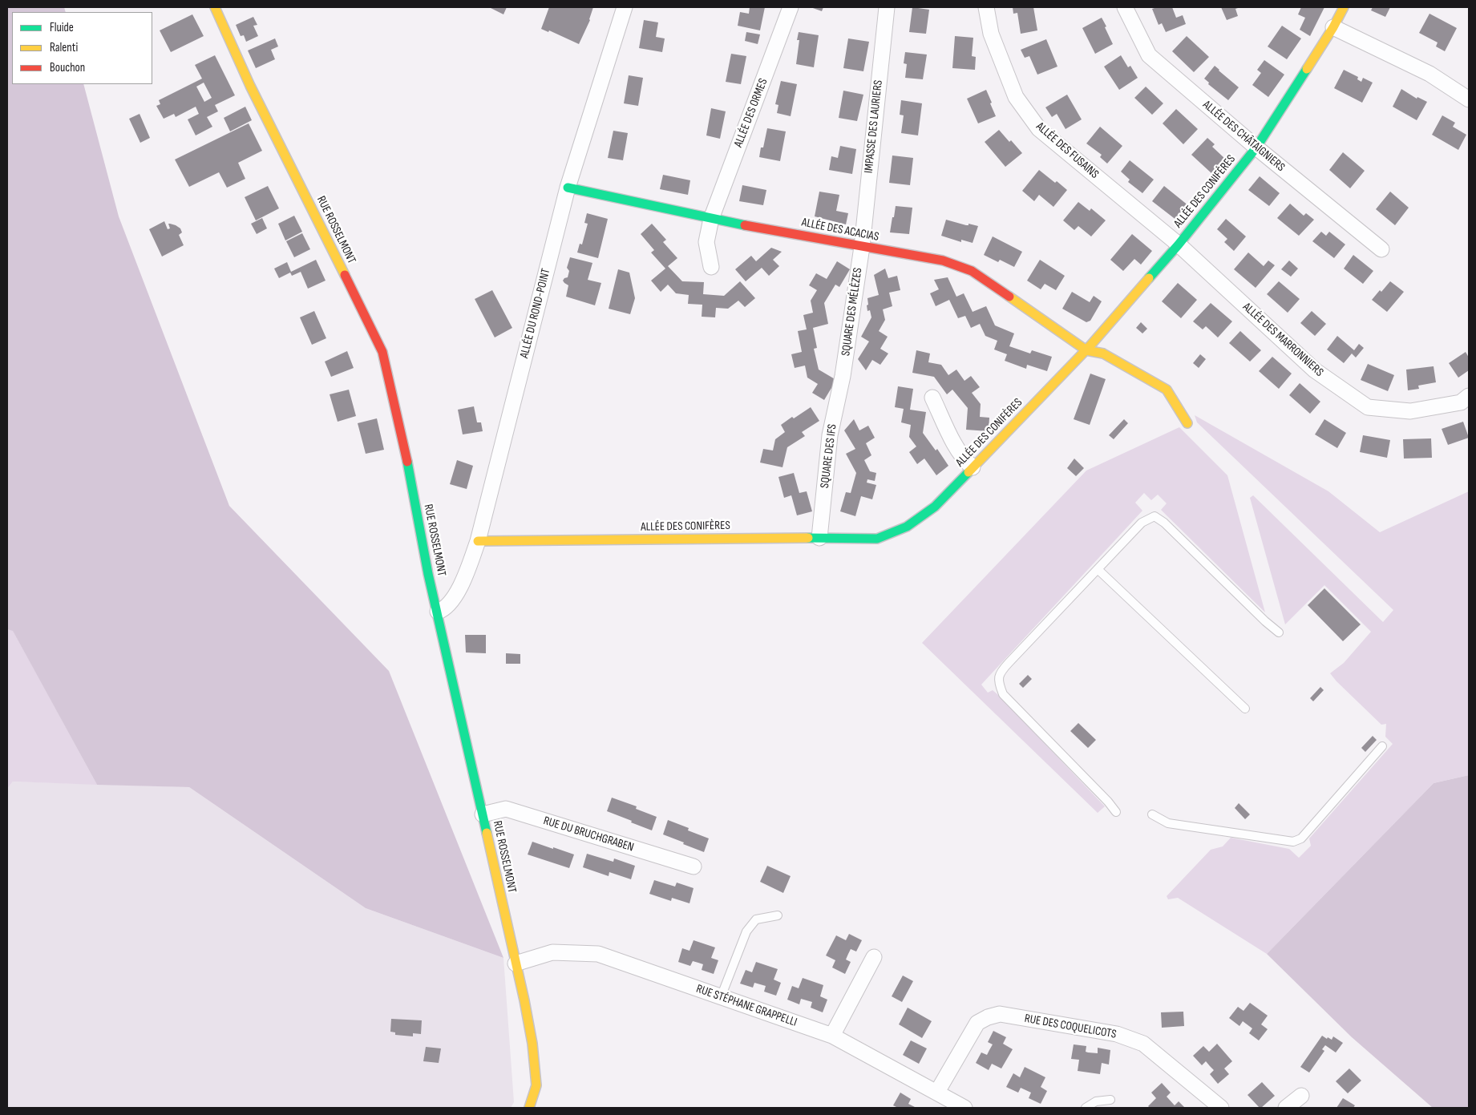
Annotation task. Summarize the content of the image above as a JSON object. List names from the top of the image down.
{
  "streets": {
    "street": [
      "ALLÉE DES ORMES",
      "IMPASSE DES LAURIERS",
      "ALLÉE DES CHÂTAIGNIERS",
      "ALLÉE DES FUSAINS",
      "ALLÉE DES CONIFÈRES",
      "RUE ROSSELMONT",
      "ALLÉE DES ACACIAS",
      "SQUARE DES MÉLÈZES",
      "ALLÉE DU ROND-POINT",
      "ALLÉE DES MARRONNIERS",
      "SQUARE DES IFS",
      "RUE DU BRUCHGRABEN",
      "RUE STÉPHANE GRAPPELLI",
      "RUE DES COQUELICOTS"
    ]
  },
  "crossings": [
    ["ALLÉE DES ORMES", "ALLÉE DES ACACIAS"],
    ["IMPASSE DES LAURIERS", "ALLÉE DES ACACIAS"],
    ["IMPASSE DES LAURIERS", "SQUARE DES MÉLÈZES"],
    ["ALLÉE DES CHÂTAIGNIERS", "ALLÉE DES CONIFÈRES"],
    ["ALLÉE DES FUSAINS", "ALLÉE DES CONIFÈRES"],
    ["ALLÉE DES FUSAINS", "ALLÉE DES MARRONNIERS"],
    ["ALLÉE DES CONIFÈRES", "ALLÉE DES ACACIAS"],
    ["ALLÉE DES CONIFÈRES", "ALLÉE DU ROND-POINT"],
    ["ALLÉE DES CONIFÈRES", "ALLÉE DES MARRONNIERS"],
    ["ALLÉE DES CONIFÈRES", "SQUARE DES IFS"],
    ["RUE ROSSELMONT", "ALLÉE DU ROND-POINT"],
    ["RUE ROSSELMONT", "RUE DU BRUCHGRABEN"],
    ["RUE ROSSELMONT", "RUE STÉPHANE GRAPPELLI"],
    ["ALLÉE DES ACACIAS", "SQUARE DES MÉLÈZES"],
    ["ALLÉE DES ACACIAS", "ALLÉE DU ROND-POINT"],
    ["SQUARE DES MÉLÈZES", "SQUARE DES IFS"],
    ["RUE STÉPHANE GRAPPELLI", "RUE DES COQUELICOTS"]
  ],
  "legend": ["Fluide", "Ralenti", "Bouchon"]
}
